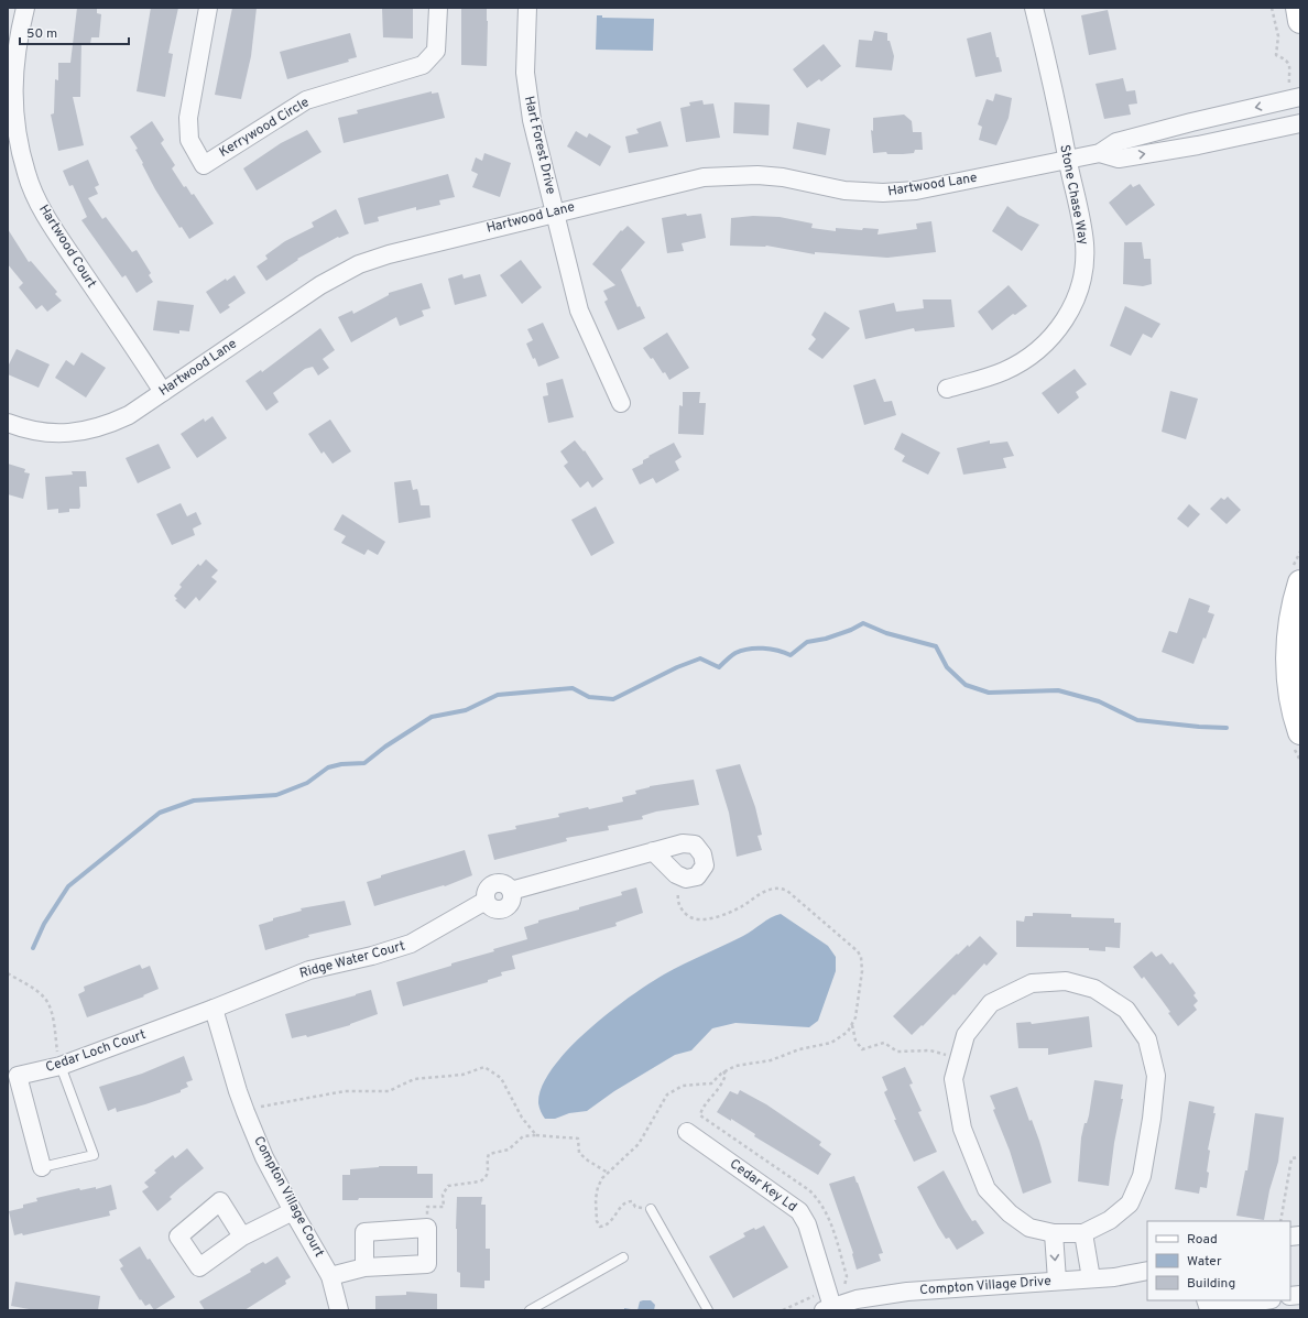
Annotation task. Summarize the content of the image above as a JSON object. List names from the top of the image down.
{
  "streets": {
    "street": [
      "Kerrywood Circle",
      "Hart Forest Drive",
      "Hartwood Lane",
      "Stone Chase Way",
      "Hartwood Court",
      "Ridge Water Court",
      "Cedar Loch Court",
      "Cedar Key Ld",
      "Compton Village Court",
      "Compton Village Drive"
    ]
  },
  "crossings": [
    ["Hart Forest Drive", "Hartwood Lane"],
    ["Hartwood Lane", "Stone Chase Way"],
    ["Hartwood Lane", "Hartwood Court"],
    ["Ridge Water Court", "Cedar Loch Court"],
    ["Ridge Water Court", "Compton Village Court"],
    ["Cedar Loch Court", "Compton Village Court"],
    ["Cedar Key Ld", "Compton Village Drive"]
  ],
  "legend": ["Road", "Water", "Building"],
  "scale_bar": "50 m"
}
